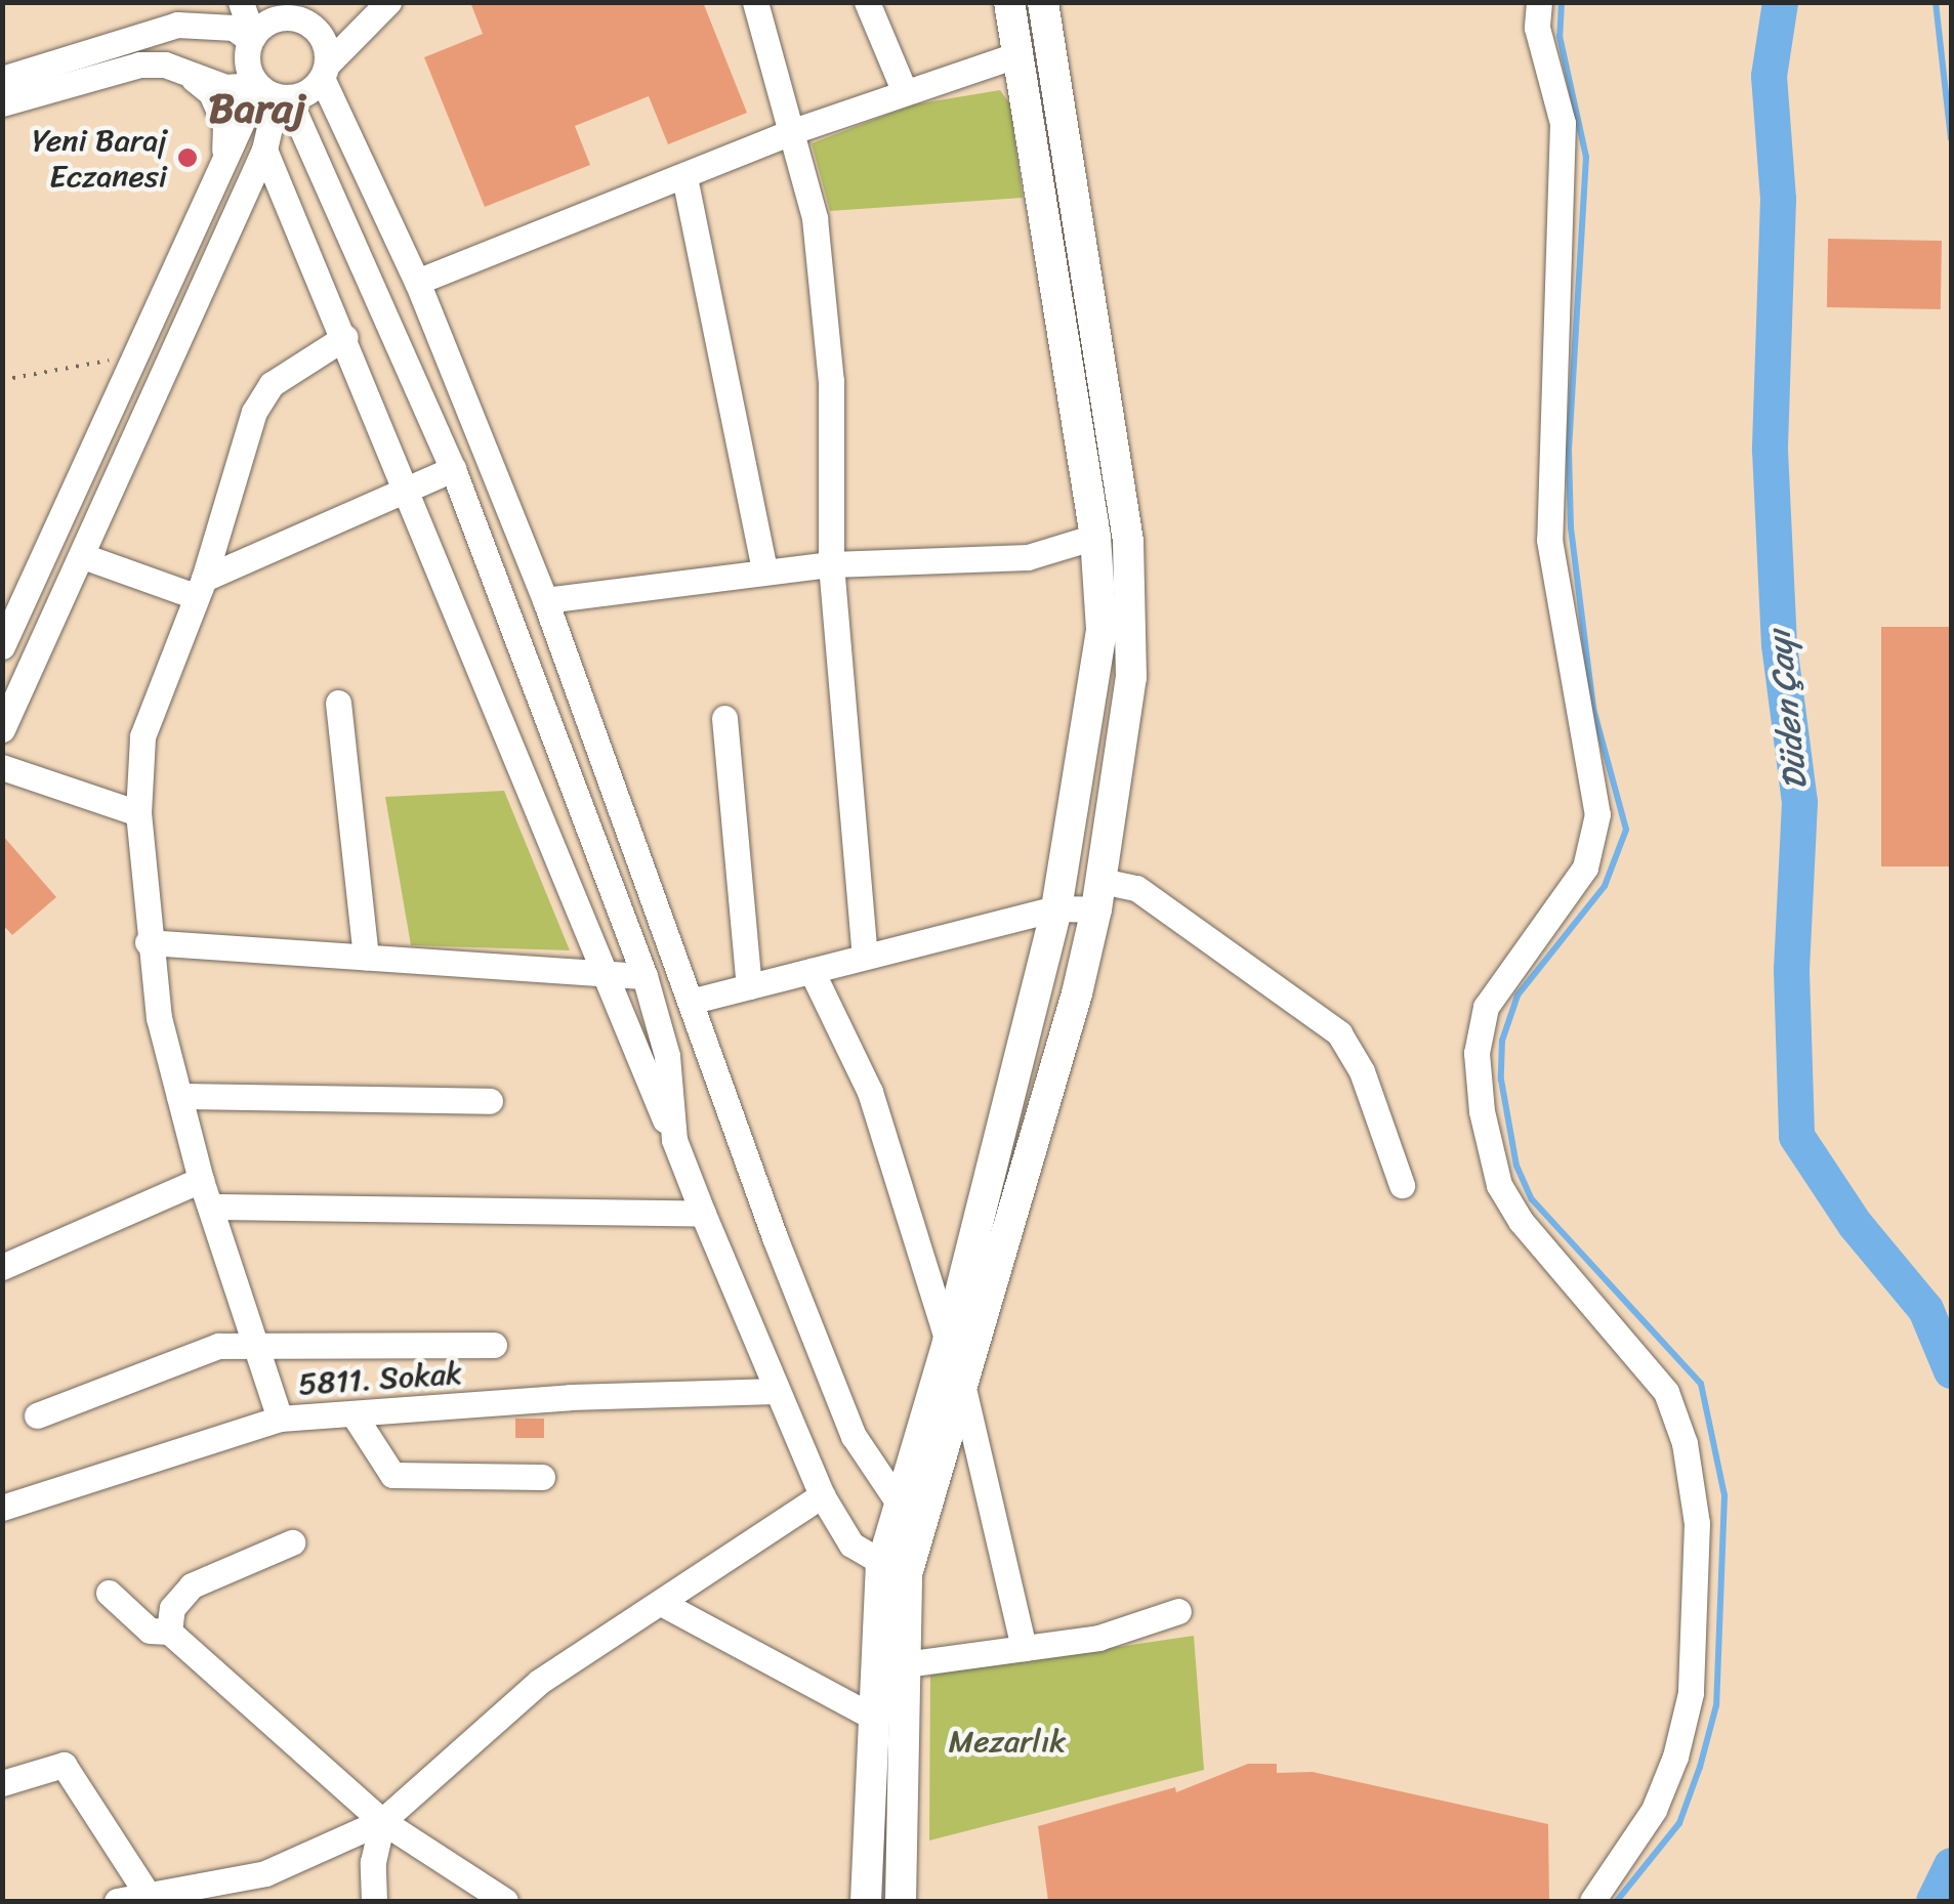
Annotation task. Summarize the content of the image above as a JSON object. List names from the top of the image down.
{
  "streets": {
    "street": ["5811. Sokak"]
  },
  "districts": ["Baraj"],
  "water": ["Düden Çayı"],
  "parks": ["Mezarlık"],
  "places": ["Yeni Baraj Eczanesi"]
}
